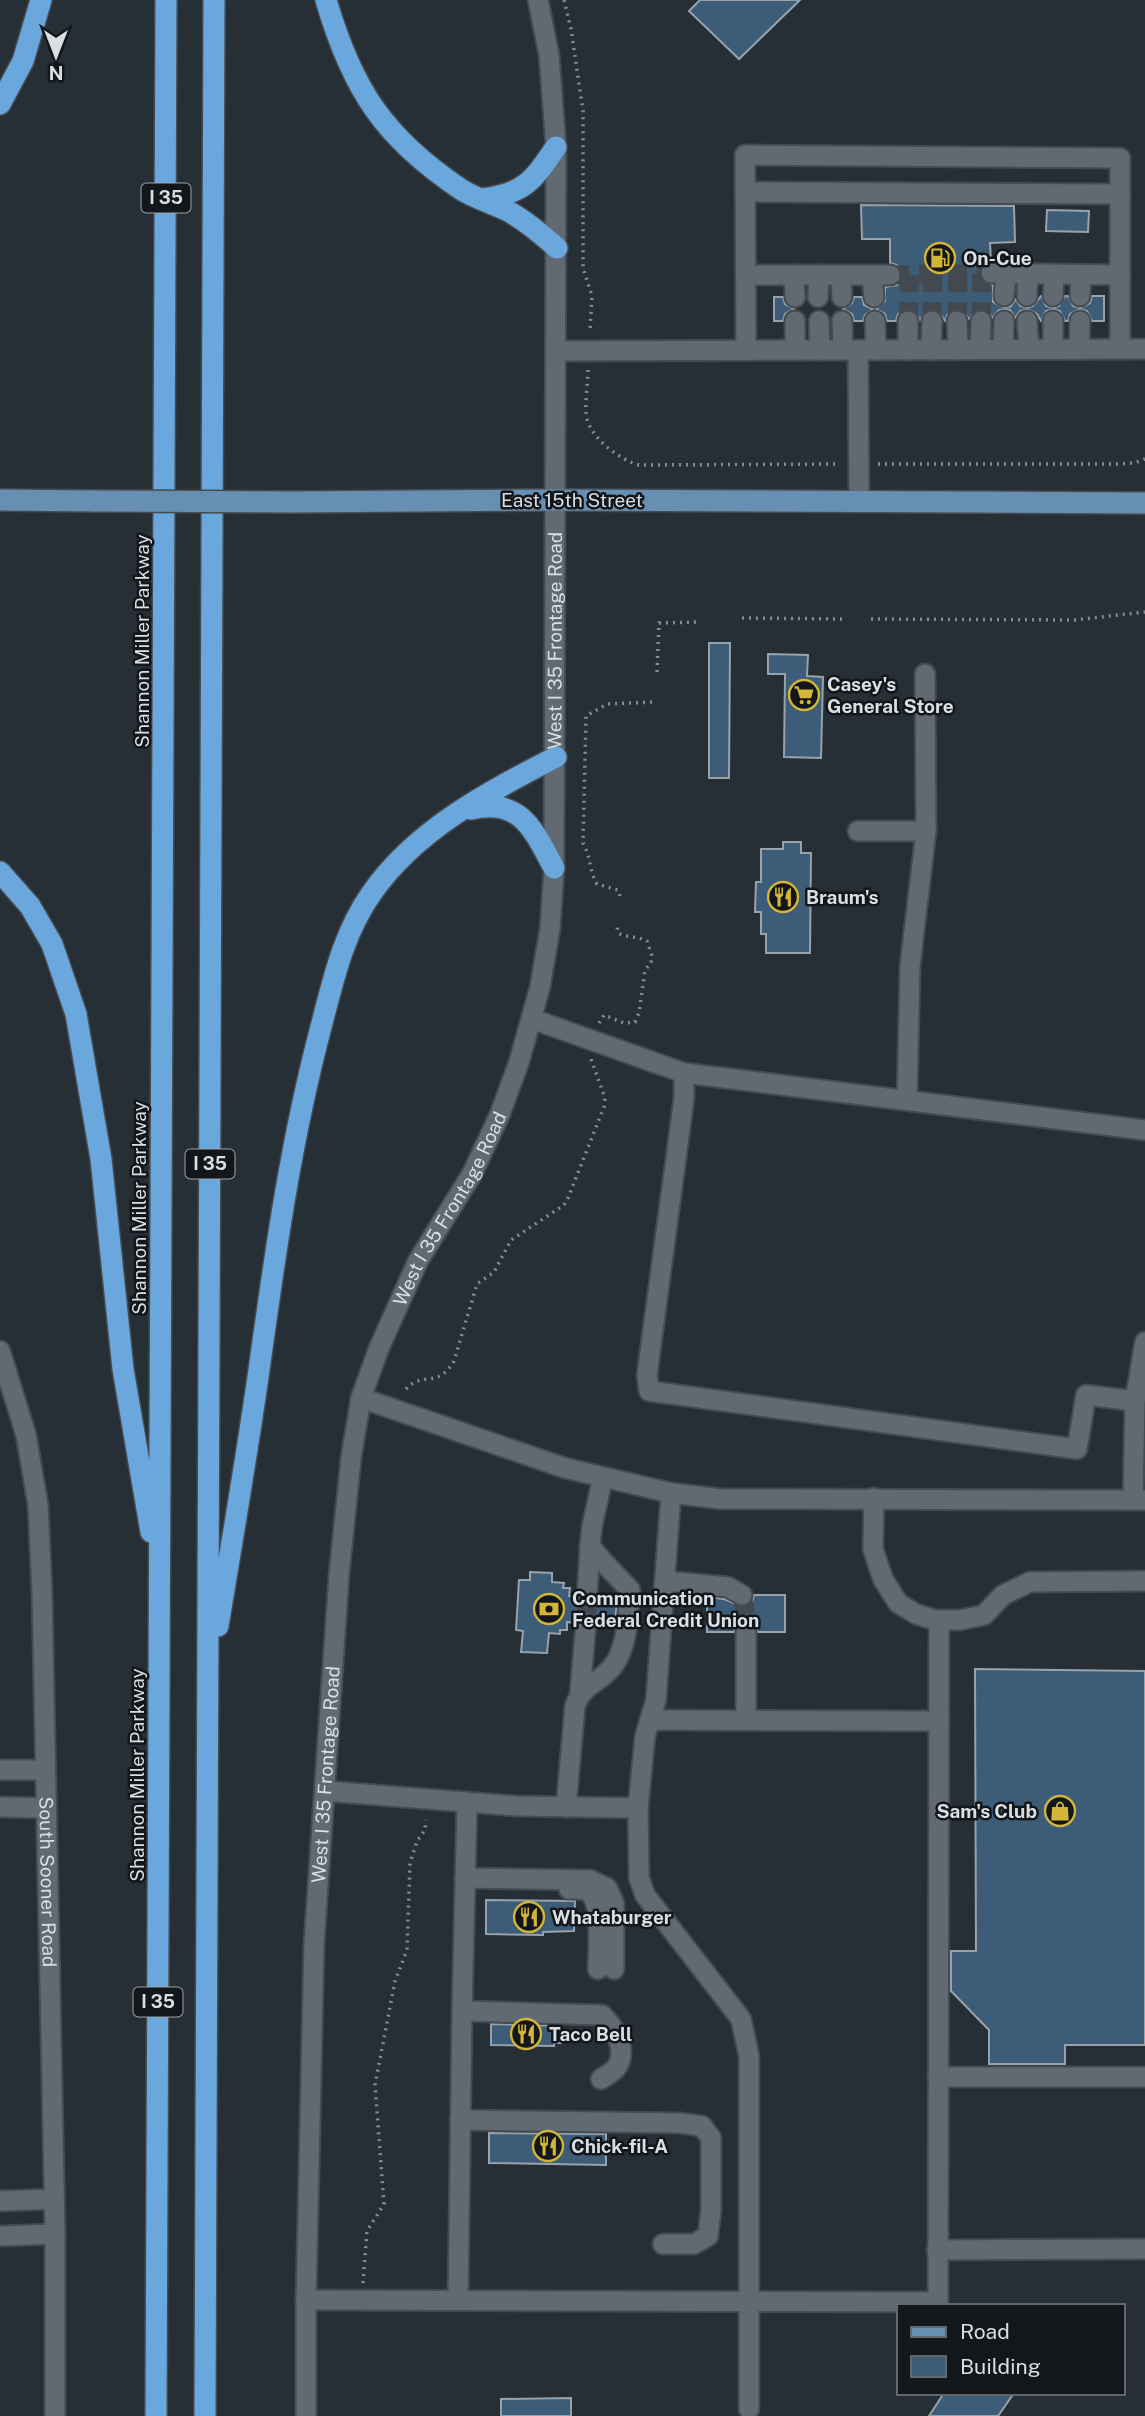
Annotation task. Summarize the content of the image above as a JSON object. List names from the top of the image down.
{
  "streets": {
    "highway": ["I 35", "Shannon Miller Parkway"],
    "main road": ["East 15th Street"],
    "street": ["West I 35 Frontage Road", "South Sooner Road"]
  },
  "crossings": [
    ["East 15th Street", "West I 35 Frontage Road"]
  ],
  "places": {
    "fuel station": ["On-Cue"],
    "supermarket": ["Casey's General Store"],
    "restaurant": [
      "Braum's",
      "Whataburger",
      "Taco Bell",
      "Chick-fil-A"
    ],
    "bank": ["Communication Federal Credit Union"],
    "shop": ["Sam's Club"]
  },
  "legend": ["Road", "Building"],
  "north": "bottom"
}
